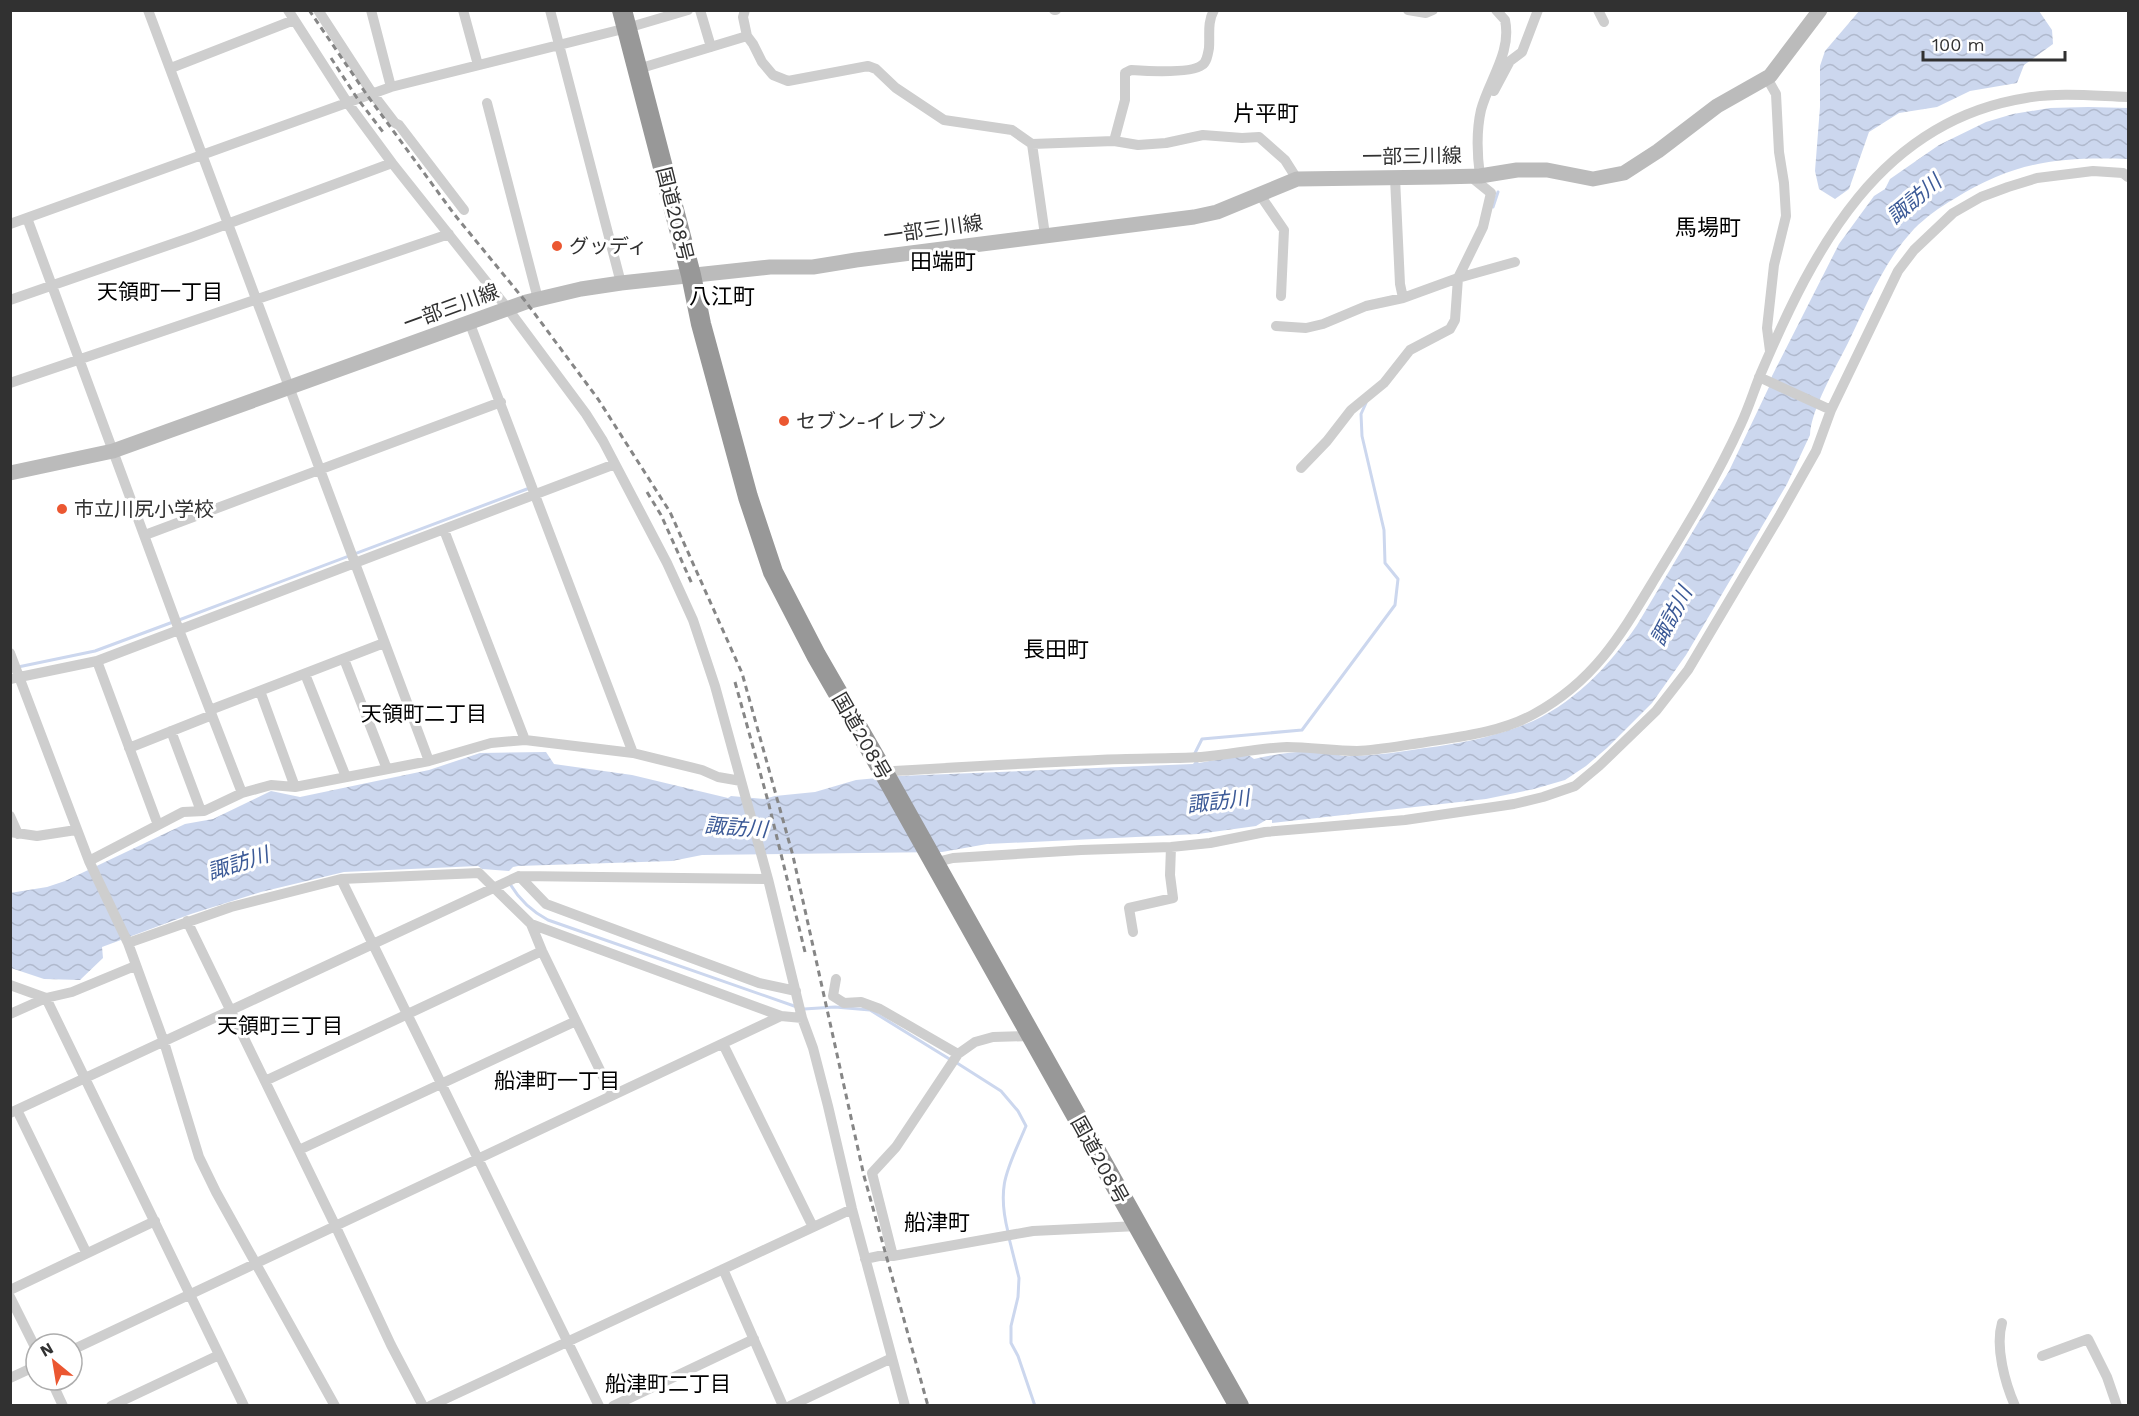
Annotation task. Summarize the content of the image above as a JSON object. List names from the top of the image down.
{
  "streets": {
    "highway": ["国道208号"],
    "main road": ["一部三川線"]
  },
  "crossings": [
    ["一部三川線", "国道208号"]
  ],
  "districts": [
    "片平町",
    "馬場町",
    "田端町",
    "天領町一丁目",
    "八江町",
    "長田町",
    "天領町二丁目",
    "天領町三丁目",
    "船津町一丁目",
    "船津町",
    "船津町二丁目"
  ],
  "water": ["諏訪川"],
  "places": ["グッディ", "セブン-イレブン", "市立川尻小学校"],
  "scale_bar": "100 m",
  "north": "top left"
}
